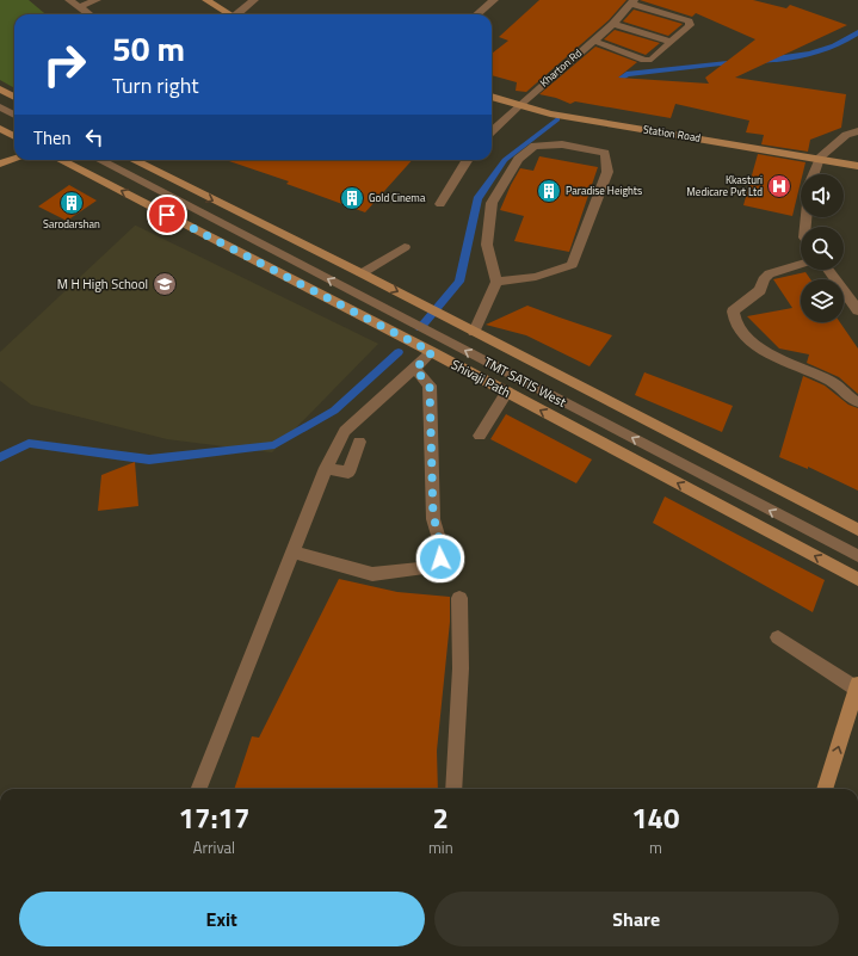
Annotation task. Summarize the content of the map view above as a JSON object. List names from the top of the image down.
{
  "streets": {
    "main road": ["Station Road", "Shivaji Path"],
    "street": ["Kharton Rd", "TMT SATIS West"]
  },
  "crossings": [
    ["Kharton Rd", "Station Road"]
  ],
  "one_way": ["TMT SATIS West"],
  "places": {
    "hospital": ["Kkasturi Medicare Pvt Ltd"],
    "building": ["Paradise Heights", "Gold Cinema", "Sarodarshan"],
    "school or university": ["M H High School"]
  },
  "page": {
    "turn": ["50 m", "Turn right"],
    "then": "Then",
    "eta": [
      "17:17",
      "Arrival",
      "2",
      "min",
      "140",
      "m"
    ],
    "buttons": ["Exit", "Share"]
  }
}
